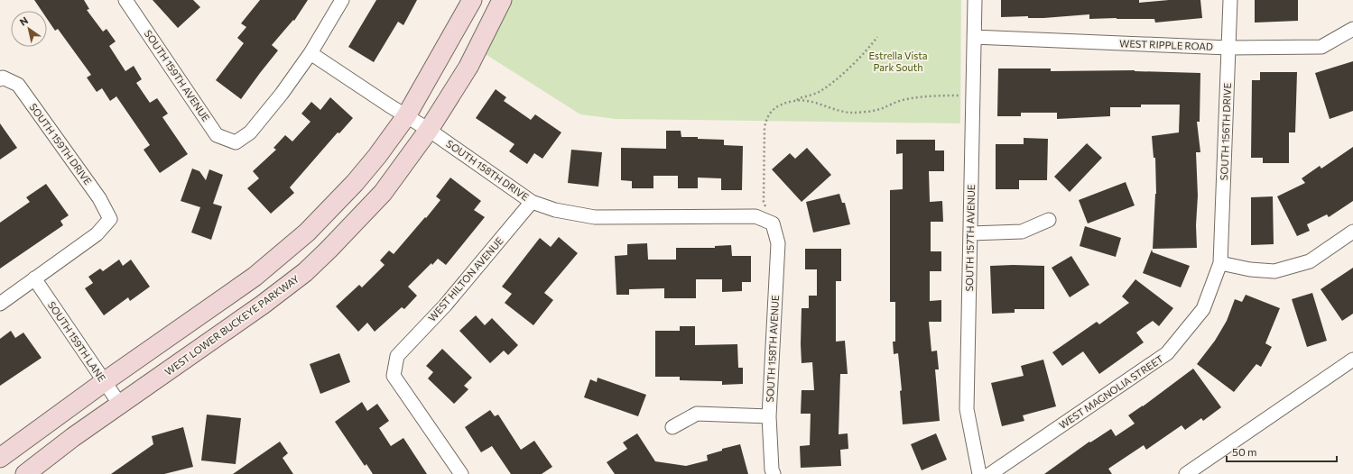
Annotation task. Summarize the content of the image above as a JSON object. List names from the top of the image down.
{
  "streets": {
    "main road": ["WEST LOWER BUCKEYE PARKWAY"],
    "street": [
      "WEST RIPPLE ROAD",
      "SOUTH 159TH AVENUE",
      "SOUTH 156TH DRIVE",
      "SOUTH 159TH DRIVE",
      "SOUTH 158TH DRIVE",
      "SOUTH 157TH AVENUE",
      "WEST HILTON AVENUE",
      "SOUTH 159TH LANE",
      "SOUTH 158TH AVENUE",
      "WEST MAGNOLIA STREET"
    ]
  },
  "crossings": [
    ["WEST RIPPLE ROAD", "SOUTH 156TH DRIVE"],
    ["WEST RIPPLE ROAD", "SOUTH 157TH AVENUE"],
    ["SOUTH 159TH AVENUE", "SOUTH 158TH DRIVE"],
    ["SOUTH 156TH DRIVE", "WEST MAGNOLIA STREET"],
    ["SOUTH 159TH DRIVE", "SOUTH 159TH LANE"],
    ["SOUTH 158TH DRIVE", "WEST HILTON AVENUE"],
    ["SOUTH 158TH DRIVE", "WEST LOWER BUCKEYE PARKWAY"],
    ["SOUTH 158TH DRIVE", "SOUTH 158TH AVENUE"],
    ["WEST LOWER BUCKEYE PARKWAY", "SOUTH 159TH LANE"]
  ],
  "parks": ["Estrella Vista Park South"],
  "scale_bar": "50 m",
  "north": "top left"
}
